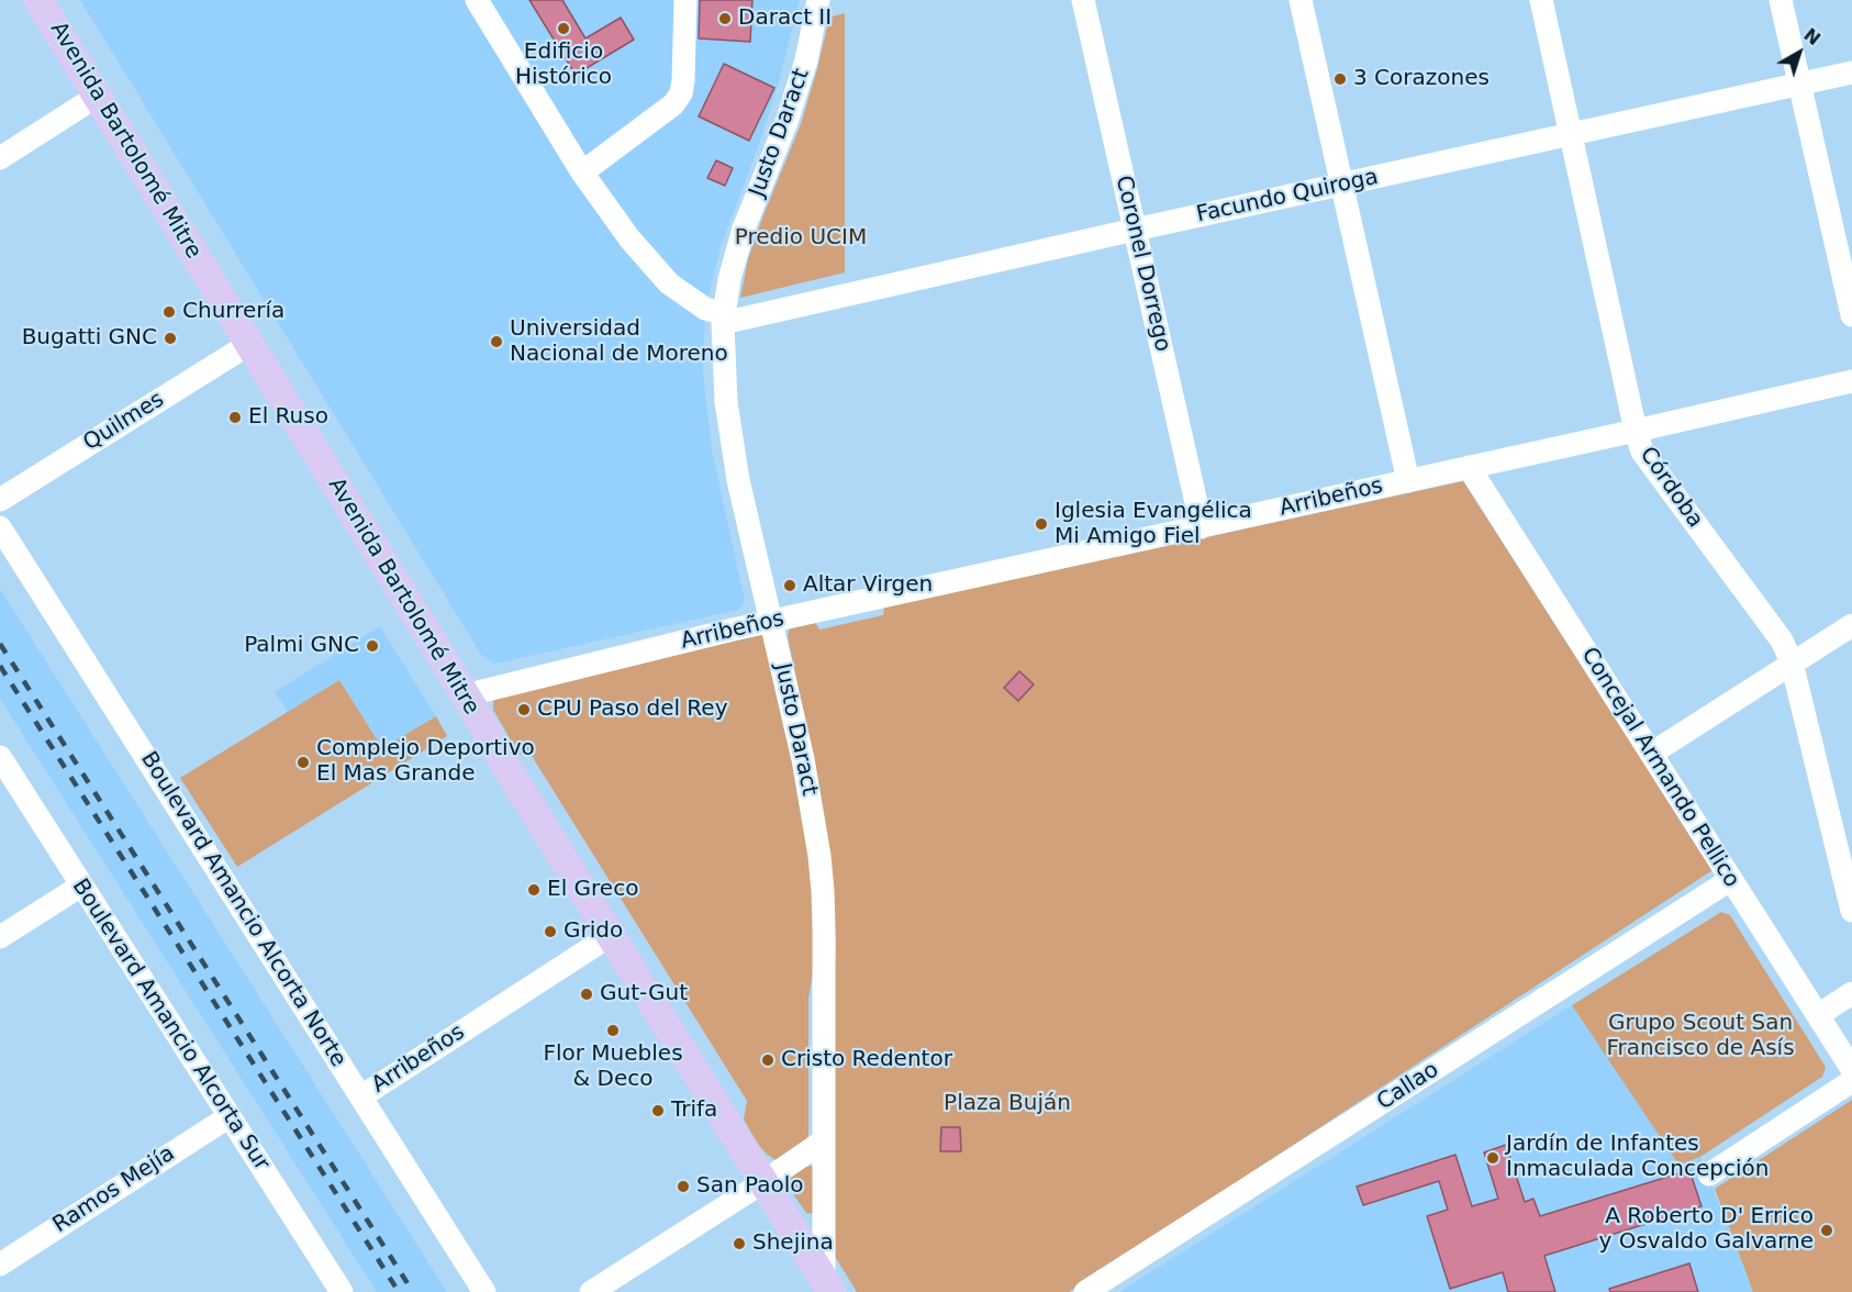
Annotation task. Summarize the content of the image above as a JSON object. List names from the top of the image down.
{
  "streets": {
    "main road": ["Avenida Bartolomé Mitre"],
    "street": [
      "Justo Daract",
      "Facundo Quiroga",
      "Coronel Dorrego",
      "Quilmes",
      "Córdoba",
      "Arribeños",
      "Concejal Armando Pellico",
      "Boulevard Amancio Alcorta Norte",
      "Boulevard Amancio Alcorta Sur",
      "Callao",
      "Ramos Mejía"
    ]
  },
  "crossings": [
    ["Justo Daract", "Avenida Bartolomé Mitre"],
    ["Justo Daract", "Facundo Quiroga"],
    ["Justo Daract", "Arribeños"],
    ["Avenida Bartolomé Mitre", "Quilmes"],
    ["Avenida Bartolomé Mitre", "Arribeños"],
    ["Facundo Quiroga", "Coronel Dorrego"],
    ["Facundo Quiroga", "Córdoba"],
    ["Coronel Dorrego", "Arribeños"],
    ["Córdoba", "Arribeños"],
    ["Arribeños", "Concejal Armando Pellico"],
    ["Arribeños", "Boulevard Amancio Alcorta Norte"],
    ["Concejal Armando Pellico", "Callao"],
    ["Boulevard Amancio Alcorta Sur", "Ramos Mejía"]
  ],
  "parks": ["Predio UCIM", "Grupo Scout San Francisco de Asís", "Plaza Buján"],
  "places": [
    "Daract II",
    "Edificio Histórico",
    "3 Corazones",
    "Churrería",
    "Bugatti GNC",
    "Universidad Nacional de Moreno",
    "El Ruso",
    "Iglesia Evangélica Mi Amigo Fiel",
    "Altar Virgen",
    "Palmi GNC",
    "CPU Paso del Rey",
    "Complejo Deportivo El Mas Grande",
    "El Greco",
    "Grido",
    "Gut-Gut",
    "Flor Muebles & Deco",
    "Cristo Redentor",
    "Trifa",
    "Jardín de Infantes Inmaculada Concepción",
    "San Paolo",
    "A Roberto D' Errico y Osvaldo Galvarne",
    "Shejina"
  ],
  "north": "top right"
}
